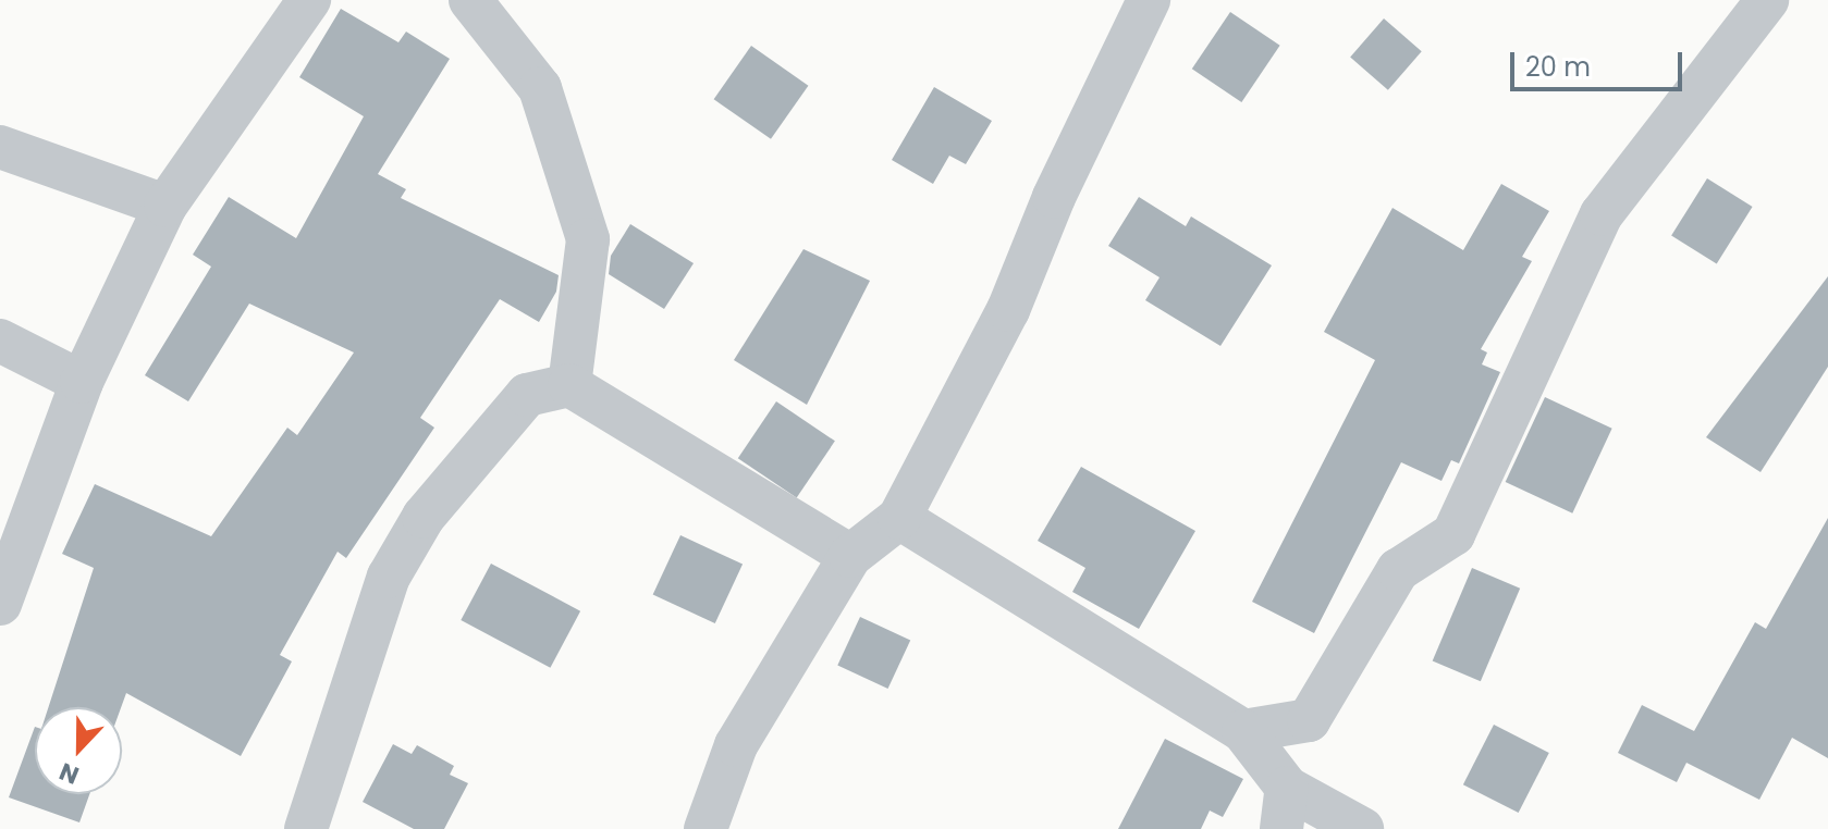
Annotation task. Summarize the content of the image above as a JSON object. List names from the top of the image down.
{
  "scale_bar": "20 m",
  "north": "bottom"
}
